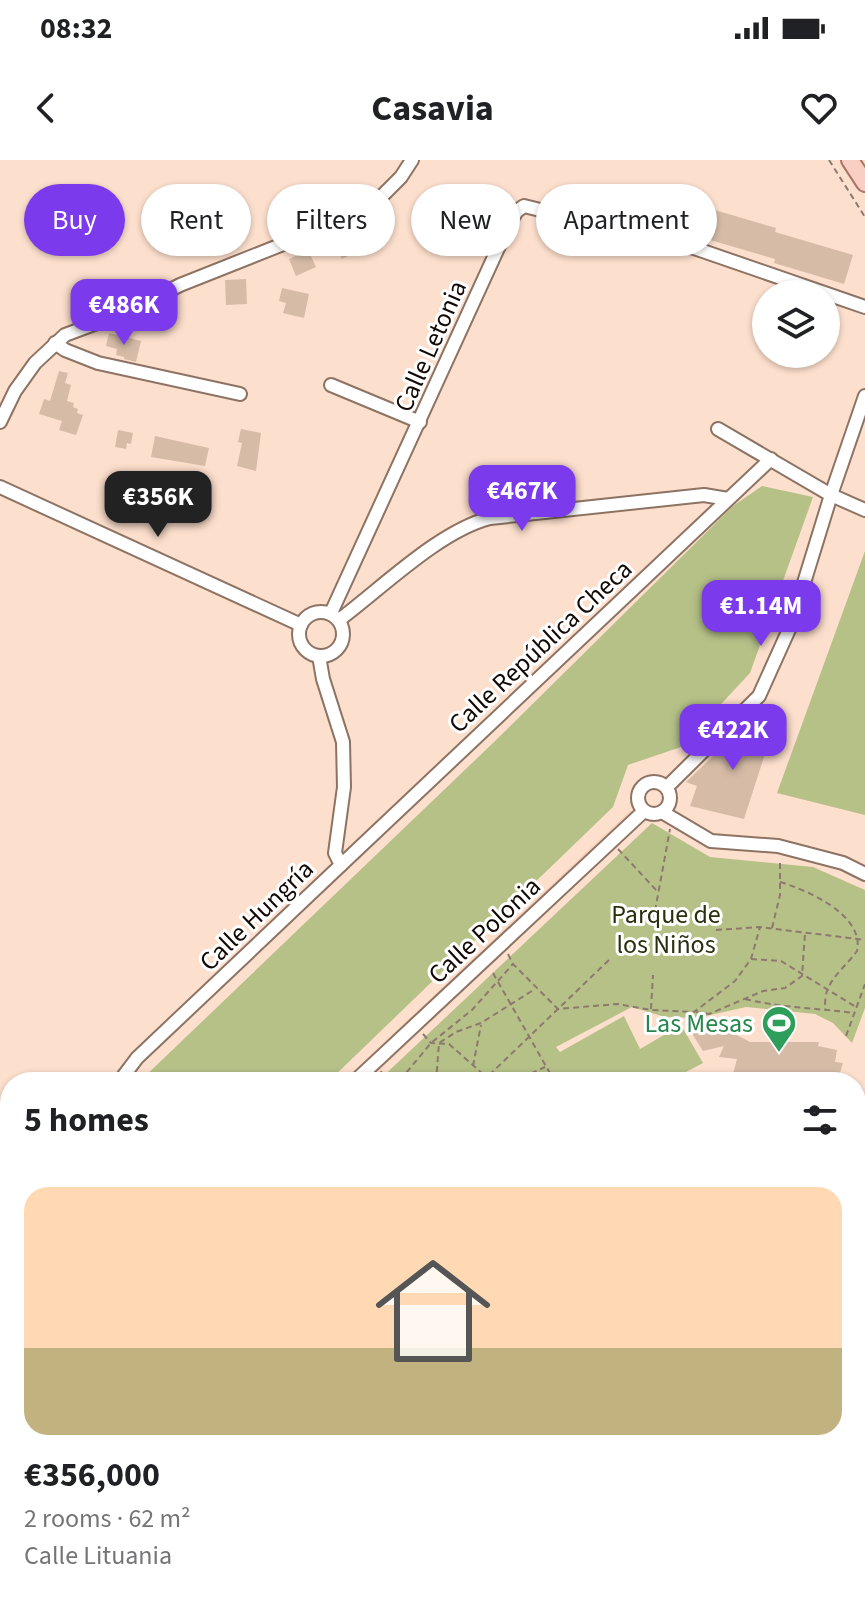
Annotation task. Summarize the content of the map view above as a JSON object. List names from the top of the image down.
{
  "streets": {
    "street": [
      "Calle Letonia",
      "Calle República Checa",
      "Calle Hungría",
      "Calle Polonia"
    ]
  },
  "crossings": [
    ["Calle Letonia", "Calle Hungría"],
    ["Calle República Checa", "Calle Hungría"]
  ],
  "parks": ["Parque de los Niños"],
  "places": {
    "sports": ["Las Mesas"]
  },
  "page": {
    "status": "08:32",
    "header": "Casavia",
    "chip": [
      "Buy",
      "Rent",
      "Filters",
      "New",
      "Apartment"
    ],
    "price": [
      "€486K",
      "€467K",
      "€356K",
      "€1.14M",
      "€422K"
    ],
    "heading": "5 homes",
    "list": [
      {
        "name": "€356,000",
        "note": "2 rooms · 62 m² · Calle Lituania"
      }
    ]
  }
}
